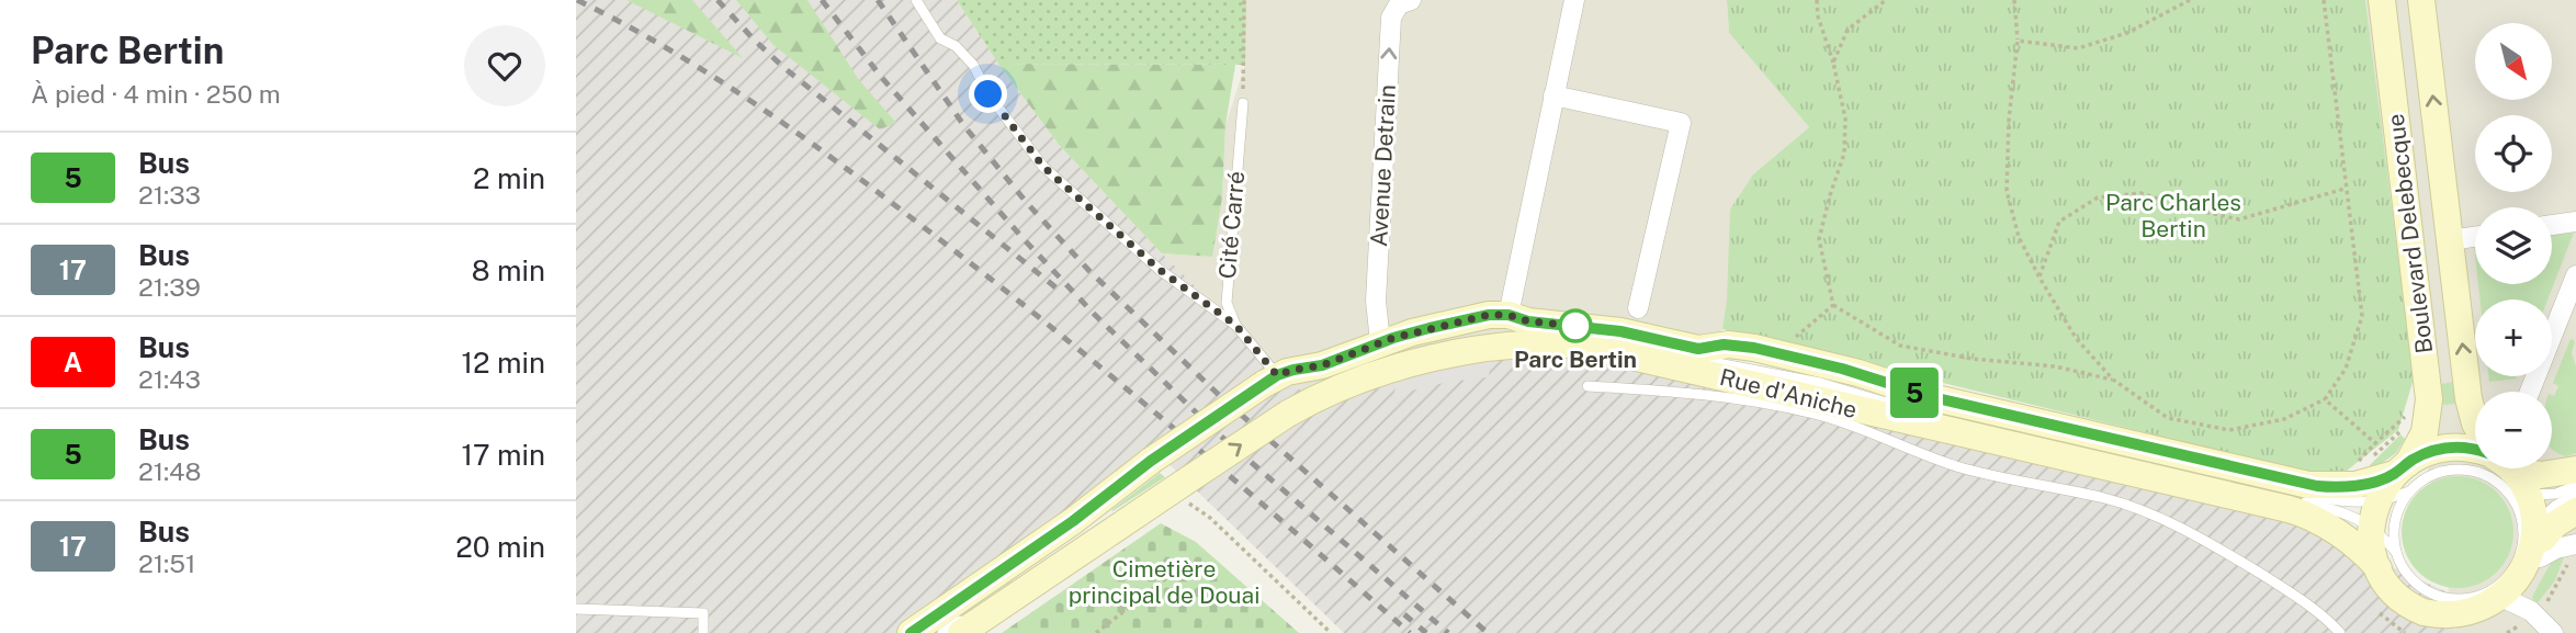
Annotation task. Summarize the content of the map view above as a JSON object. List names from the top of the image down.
{
  "streets": {
    "main road": ["Boulevard Delebecque", "Rue d'Aniche"],
    "street": ["Avenue Detrain"],
    "lane": ["Cité Carré"]
  },
  "crossings": [
    ["Avenue Detrain", "Rue d'Aniche"],
    ["Cité Carré", "Rue d'Aniche"],
    ["Boulevard Delebecque", "Rue d'Aniche"]
  ],
  "parks": ["Parc Charles Bertin", "Cimetière principal de Douai"],
  "places": ["Parc Bertin"],
  "lines": ["bus line 5"],
  "north": "bottom right",
  "page": {
    "heading": ["Parc Bertin", "À pied · 4 min · 250 m"],
    "on_map": "5",
    "map_buttons": ["+", "−"],
    "list": [
      {
        "mark": "5",
        "name": "Bus",
        "note": "21:33",
        "value": "2 min"
      },
      {
        "mark": "17",
        "name": "Bus",
        "note": "21:39",
        "value": "8 min"
      },
      {
        "mark": "A",
        "name": "Bus",
        "note": "21:43",
        "value": "12 min"
      },
      {
        "mark": "5",
        "name": "Bus",
        "note": "21:48",
        "value": "17 min"
      },
      {
        "mark": "17",
        "name": "Bus",
        "note": "21:51",
        "value": "20 min"
      }
    ]
  }
}
